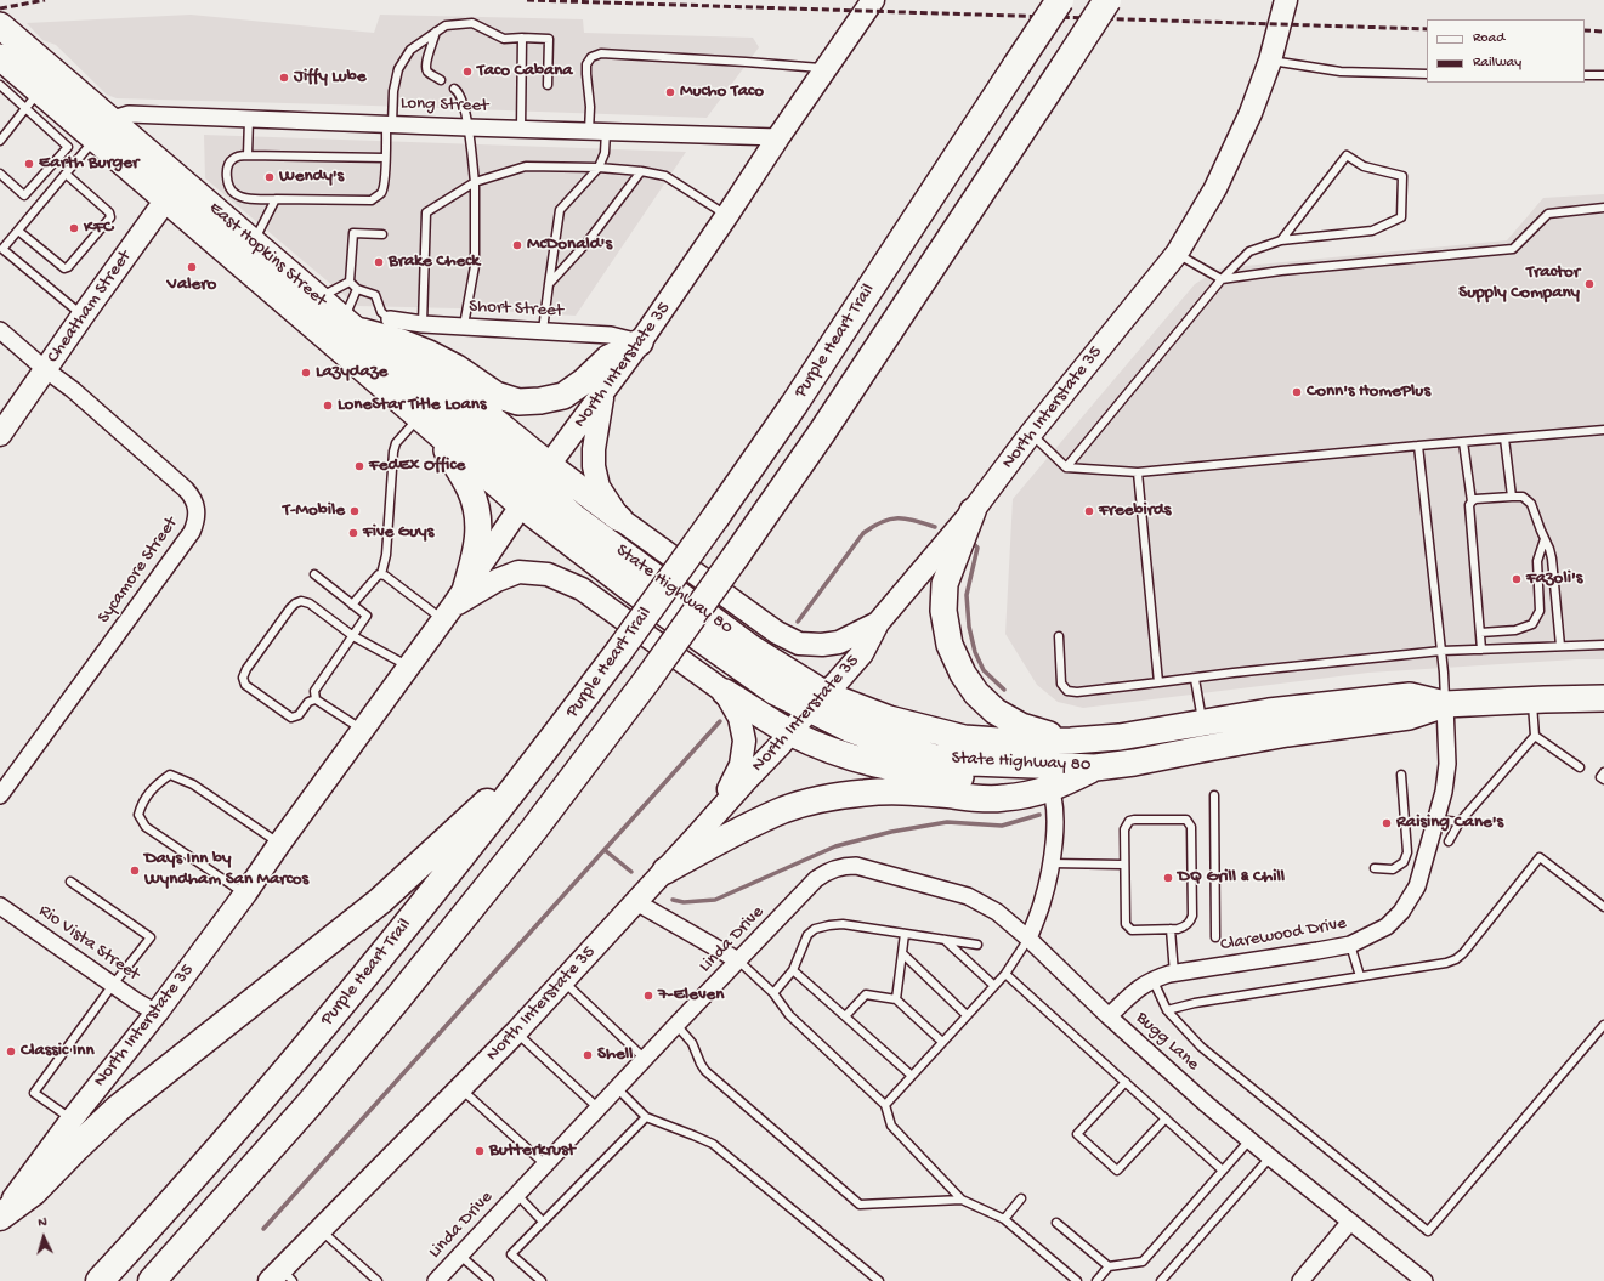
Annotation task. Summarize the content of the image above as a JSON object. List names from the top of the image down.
{
  "streets": {
    "highway": ["Purple Heart Trail"],
    "main road": [
      "East Hopkins Street",
      "Cheatham Street",
      "North Interstate 35",
      "State Highway 80"
    ],
    "street": [
      "Long Street",
      "Short Street",
      "Sycamore Street",
      "Clarewood Drive",
      "Linda Drive",
      "Rio Vista Street",
      "Bugg Lane"
    ]
  },
  "crossings": [
    ["Long Street", "East Hopkins Street"],
    ["Long Street", "North Interstate 35"],
    ["East Hopkins Street", "Cheatham Street"],
    ["East Hopkins Street", "North Interstate 35"],
    ["East Hopkins Street", "State Highway 80"],
    ["Cheatham Street", "Sycamore Street"],
    ["Short Street", "North Interstate 35"],
    ["North Interstate 35", "State Highway 80"],
    ["North Interstate 35", "Rio Vista Street"],
    ["State Highway 80", "Clarewood Drive"],
    ["Clarewood Drive", "Bugg Lane"],
    ["Linda Drive", "Bugg Lane"]
  ],
  "places": [
    "Taco Cabana",
    "Jiffy Lube",
    "Mucho Taco",
    "Earth Burger",
    "Wendy's",
    "KFC",
    "McDonald's",
    "Brake Check",
    "Valero",
    "Tractor Supply Company",
    "Lazydaze",
    "Conn's HomePlus",
    "LoneStar Title Loans",
    "FedEx Office",
    "T-Mobile",
    "Freebirds",
    "Five Guys",
    "Fazoli's",
    "Raising Cane's",
    "Days Inn by Wyndham San Marcos",
    "DQ Grill & Chill",
    "7-Eleven",
    "Classic Inn",
    "Shell",
    "Butterkrust"
  ],
  "legend": ["Road", "Railway"],
  "north": "top"
}
